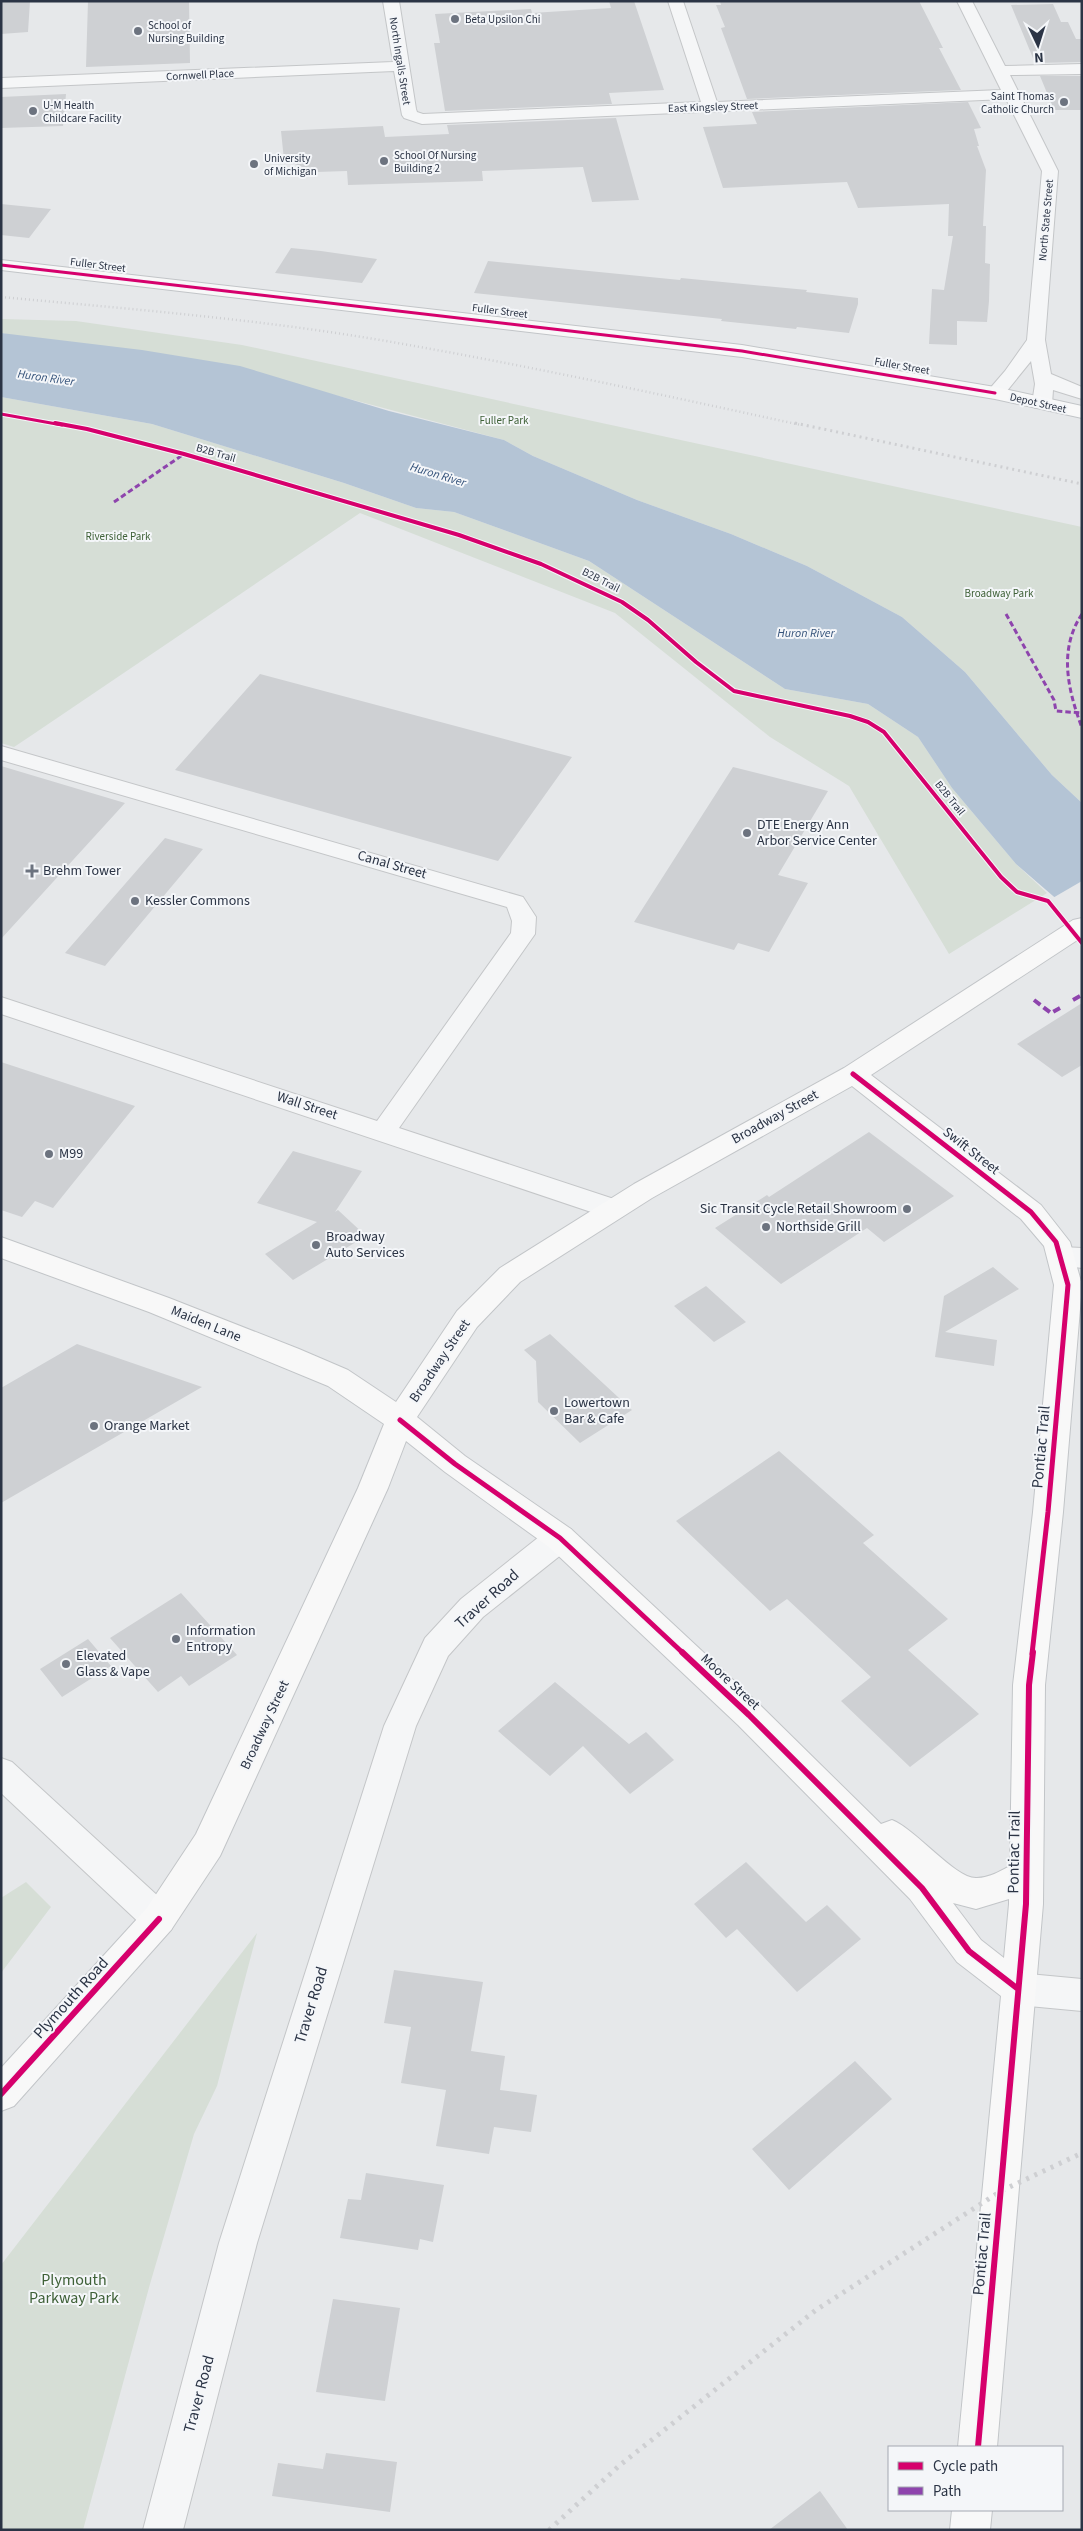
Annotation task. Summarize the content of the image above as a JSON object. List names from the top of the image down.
{
  "streets": {
    "main road": [
      "Fuller Street",
      "Depot Street",
      "Broadway Street",
      "Swift Street",
      "Maiden Lane",
      "Pontiac Trail",
      "Moore Street",
      "Plymouth Road"
    ],
    "street": [
      "North Ingalls Street",
      "Cornwell Place",
      "East Kingsley Street",
      "North State Street",
      "Canal Street",
      "Wall Street",
      "Traver Road"
    ],
    "cycle path": ["B2B Trail"]
  },
  "crossings": [
    ["North Ingalls Street", "Cornwell Place"],
    ["North Ingalls Street", "East Kingsley Street"],
    ["East Kingsley Street", "North State Street"],
    ["Fuller Street", "Depot Street"],
    ["Canal Street", "Wall Street"],
    ["Wall Street", "Broadway Street"],
    ["Broadway Street", "Swift Street"],
    ["Broadway Street", "Maiden Lane"],
    ["Broadway Street", "Moore Street"],
    ["Broadway Street", "Plymouth Road"],
    ["Swift Street", "Pontiac Trail"],
    ["Maiden Lane", "Moore Street"],
    ["Pontiac Trail", "Moore Street"],
    ["Traver Road", "Moore Street"]
  ],
  "water": ["Huron River"],
  "parks": [
    "Fuller Park",
    "Riverside Park",
    "Broadway Park",
    "Plymouth Parkway Park"
  ],
  "places": {
    "other": [
      "Beta Upsilon Chi",
      "School of Nursing Building",
      "Saint Thomas Catholic Church",
      "U-M Health Childcare Facility",
      "School Of Nursing Building 2",
      "University of Michigan",
      "DTE Energy Ann Arbor Service Center",
      "Kessler Commons",
      "M99",
      "Sic Transit Cycle Retail Showroom",
      "Northside Grill",
      "Broadway Auto Services",
      "Lowertown Bar & Cafe",
      "Orange Market",
      "Information Entropy",
      "Elevated Glass & Vape"
    ],
    "health": ["Brehm Tower"]
  },
  "legend": ["Cycle path", "Path"],
  "north": "bottom"
}
